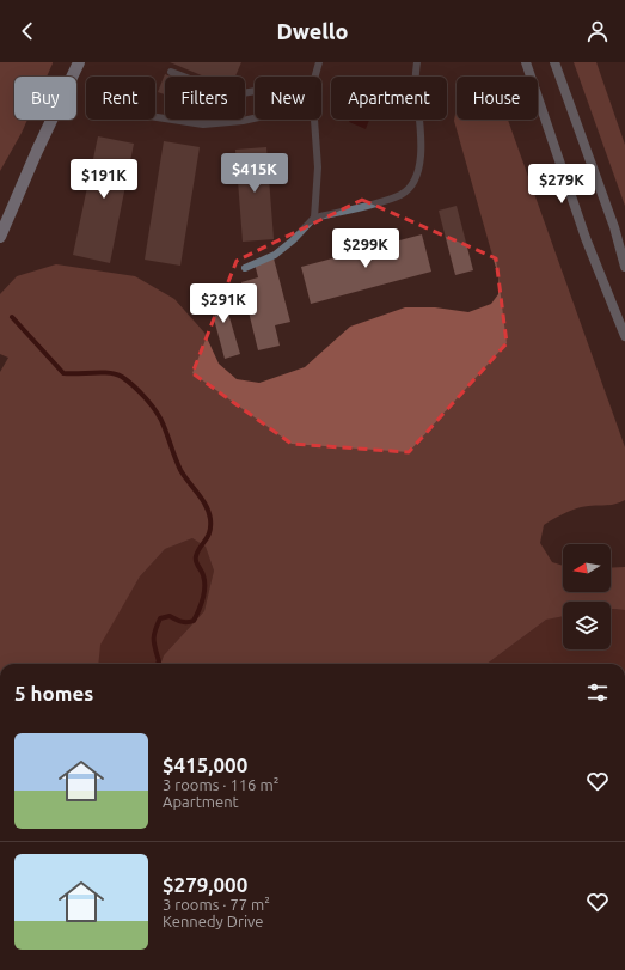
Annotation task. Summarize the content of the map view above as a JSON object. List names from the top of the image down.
{
  "north": "left",
  "page": {
    "header": "Dwello",
    "chip": [
      "Buy",
      "Rent",
      "Filters",
      "New",
      "Apartment",
      "House"
    ],
    "price": [
      "$415K",
      "$191K",
      "$279K",
      "$299K",
      "$291K"
    ],
    "heading": "5 homes",
    "list": [
      {
        "name": "$415,000",
        "note": "3 rooms · 116 m² · Apartment"
      },
      {
        "name": "$279,000",
        "note": "3 rooms · 77 m² · Kennedy Drive"
      }
    ]
  }
}
